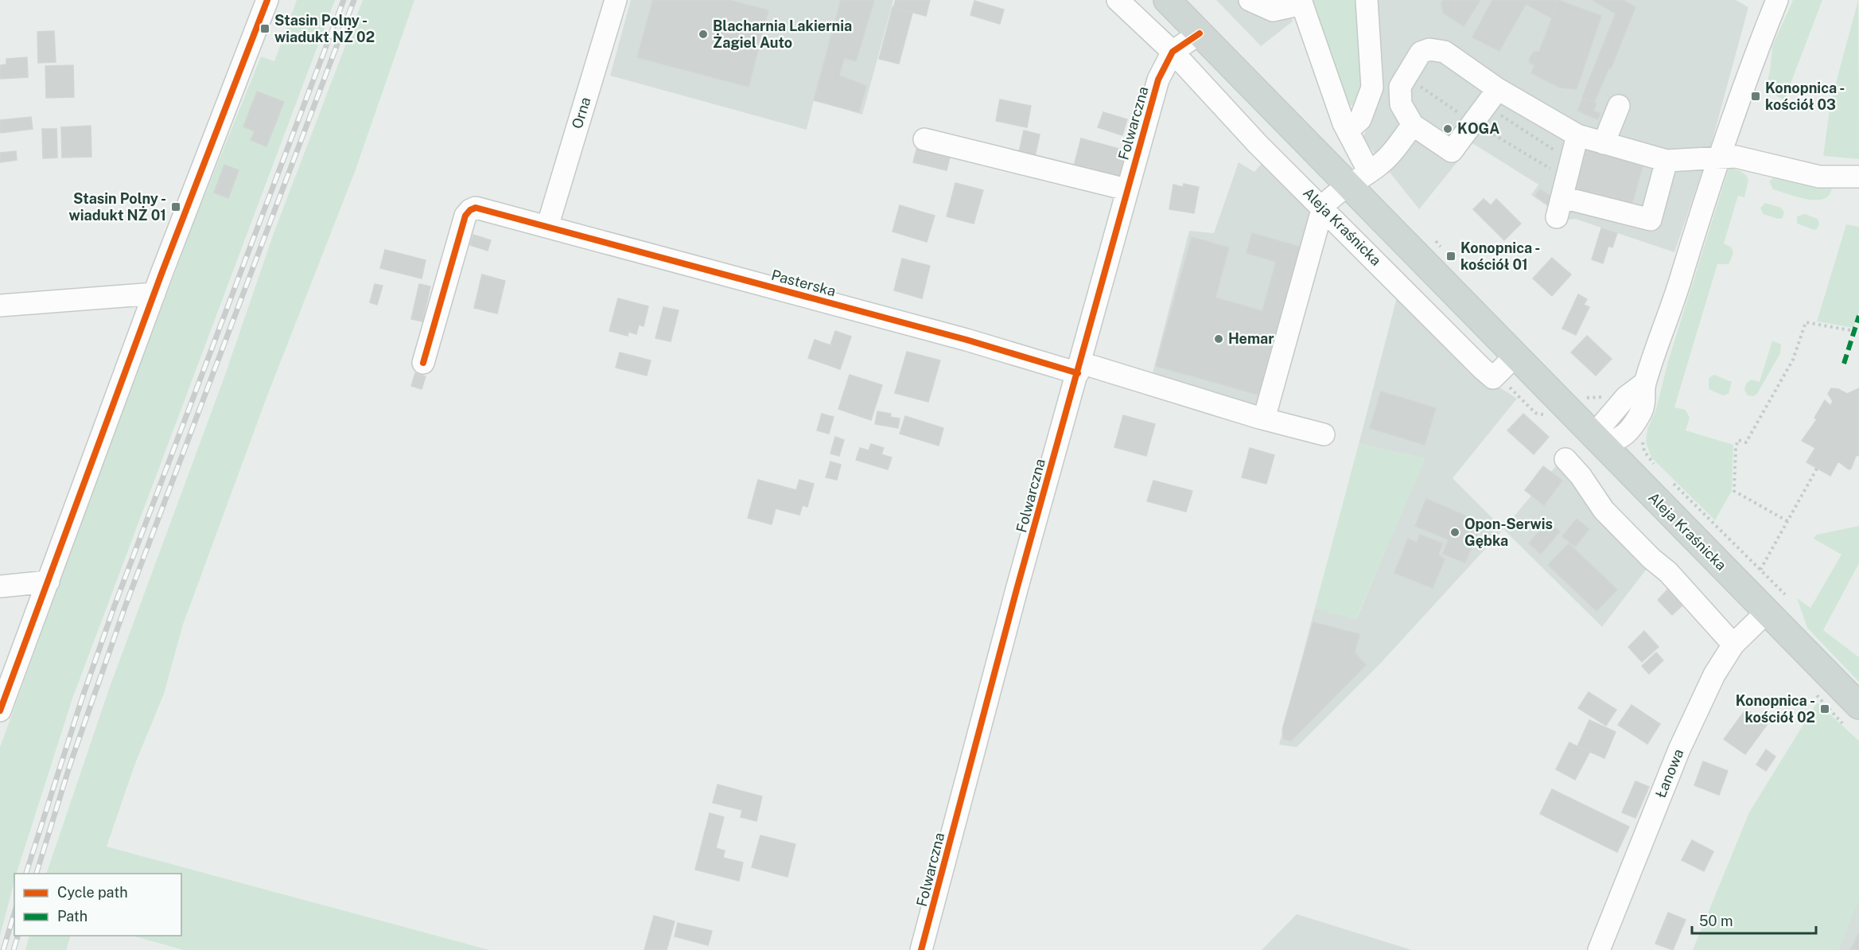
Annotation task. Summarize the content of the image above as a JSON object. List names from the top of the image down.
{
  "streets": {
    "main road": ["Aleja Kraśnicka"],
    "street": [
      "Orna",
      "Folwarczna",
      "Pasterska",
      "Łanowa"
    ]
  },
  "crossings": [
    ["Orna", "Pasterska"],
    ["Folwarczna", "Aleja Kraśnicka"],
    ["Folwarczna", "Pasterska"],
    ["Aleja Kraśnicka", "Łanowa"]
  ],
  "places": {
    "transit": [
      "Stasin Polny - wiadukt NŻ 02",
      "Konopnica - kościół 03",
      "Stasin Polny - wiadukt NŻ 01",
      "Konopnica - kościół 01",
      "Konopnica - kościół 02"
    ],
    "other": [
      "Blacharnia Lakiernia Żagiel Auto",
      "KOGA",
      "Hemar",
      "Opon-Serwis Gębka"
    ]
  },
  "legend": ["Cycle path", "Path"],
  "scale_bar": "50 m"
}
